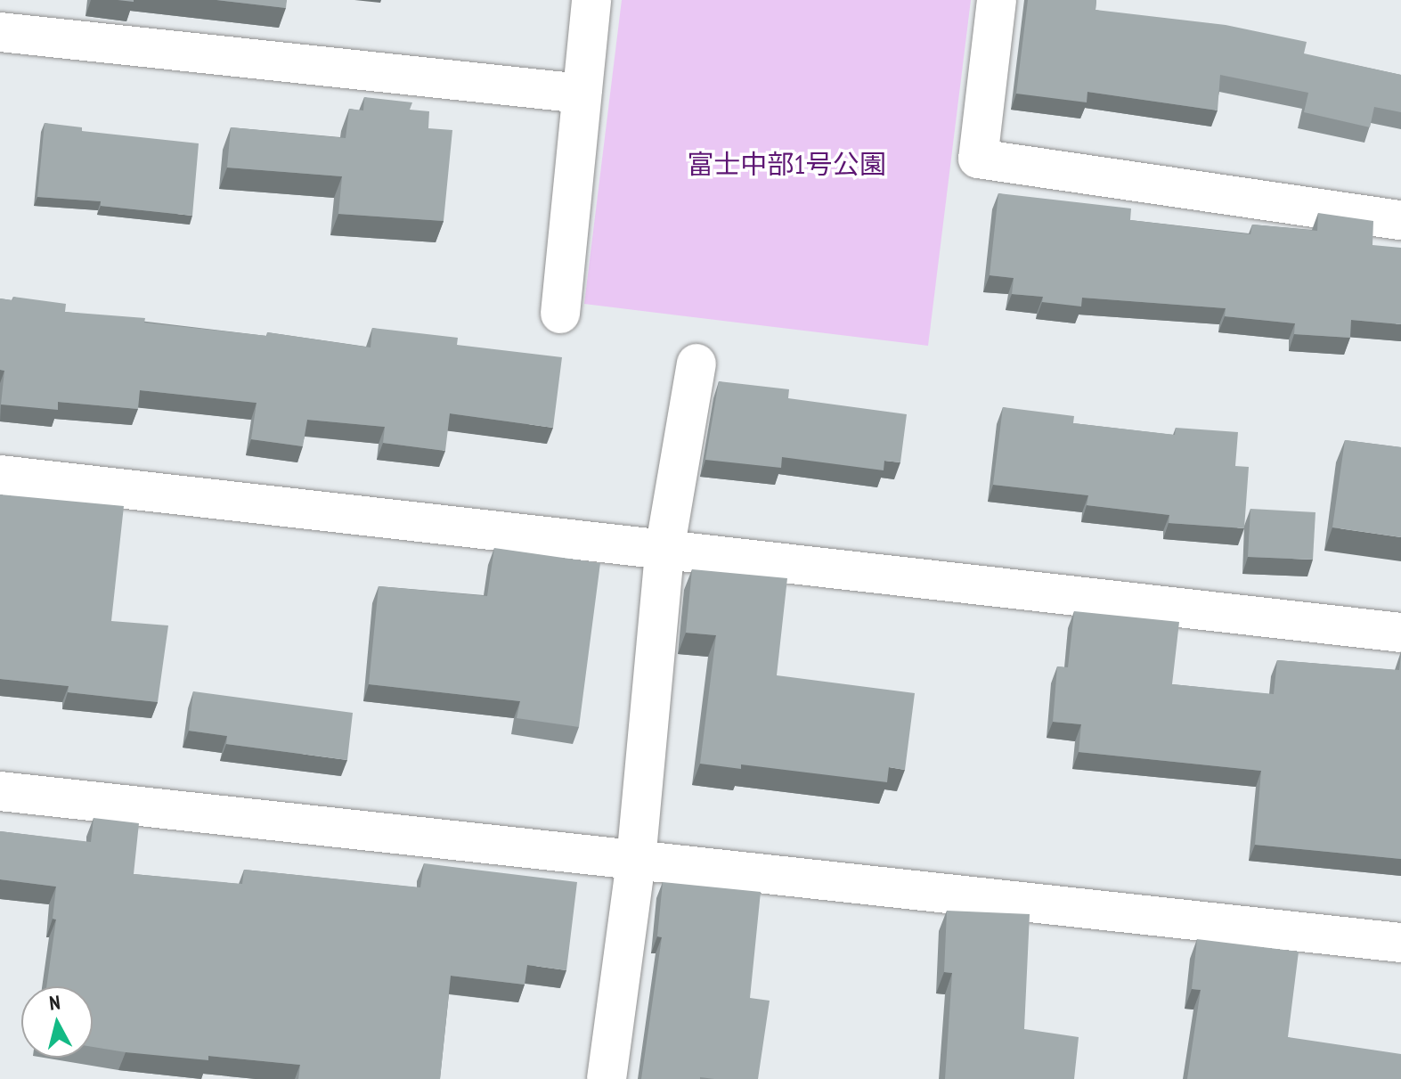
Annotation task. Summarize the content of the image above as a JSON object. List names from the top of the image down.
{
  "parks": ["富士中部1号公園"],
  "north": "top"
}
